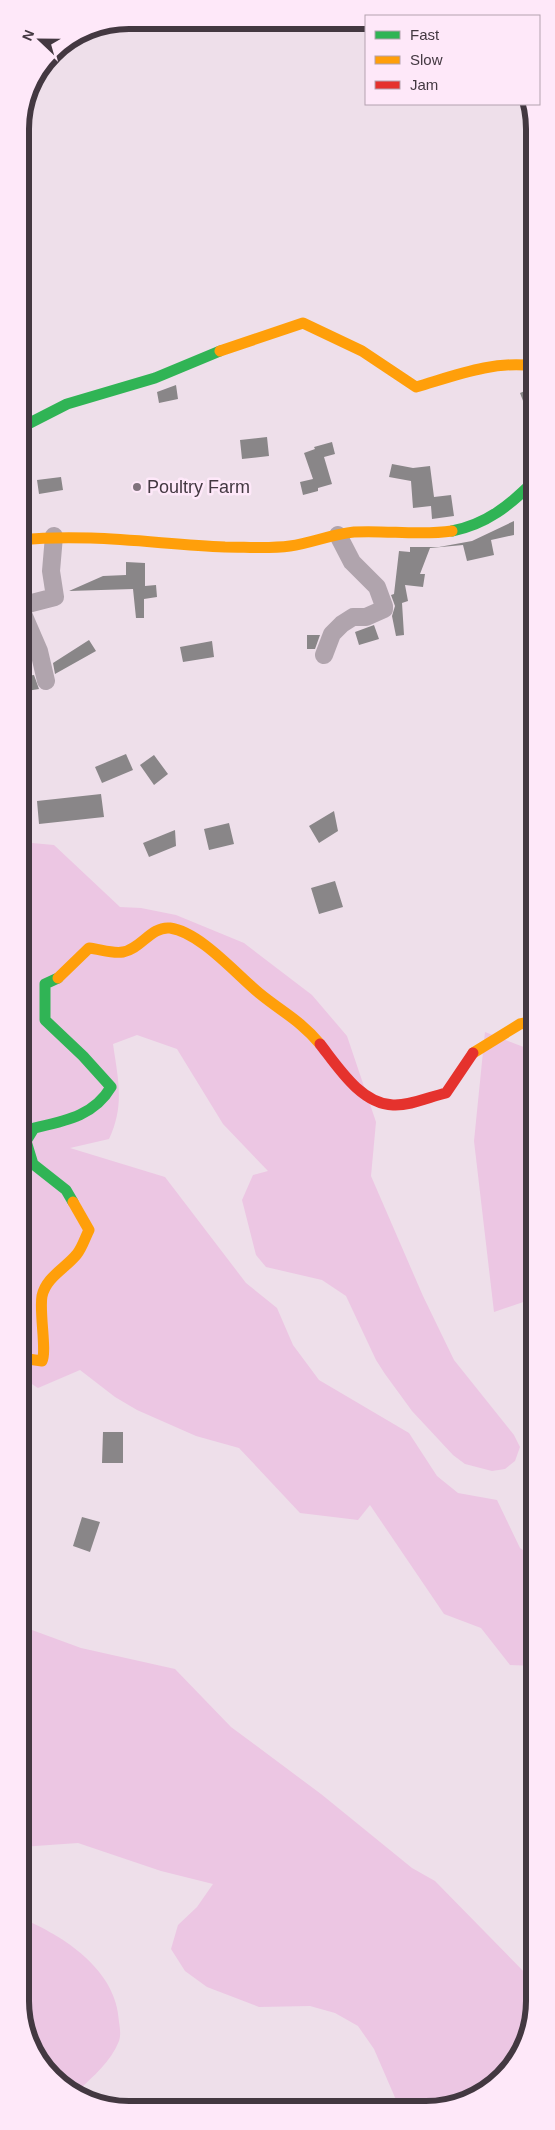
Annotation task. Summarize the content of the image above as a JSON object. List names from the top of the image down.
{
  "places": ["Poultry Farm"],
  "legend": ["Fast", "Slow", "Jam"],
  "north": "left"
}
